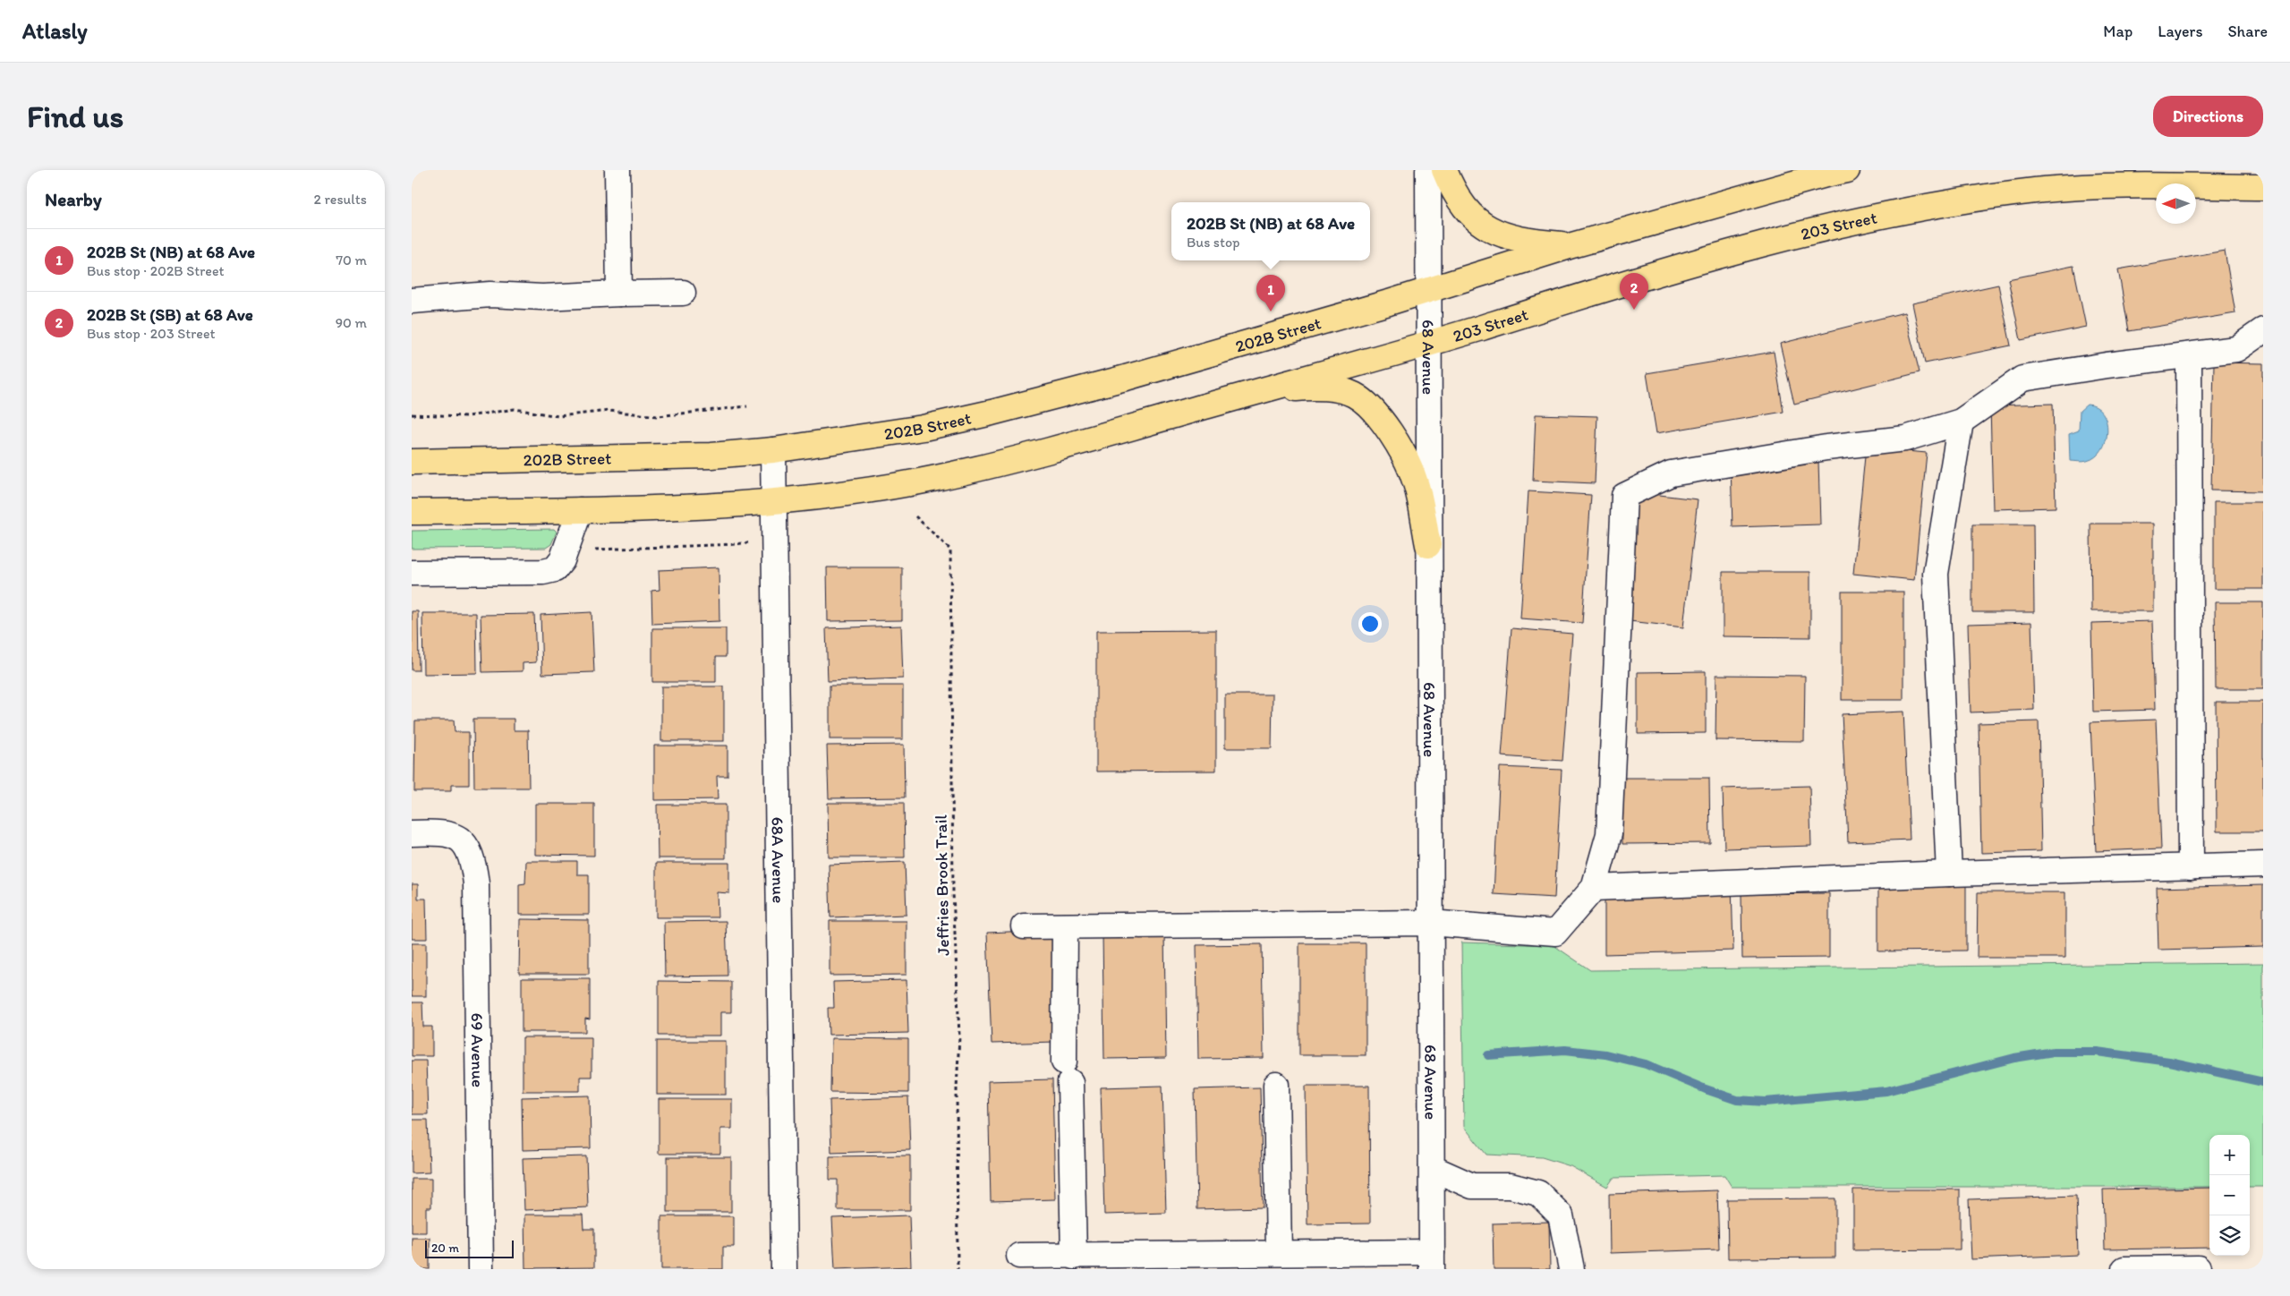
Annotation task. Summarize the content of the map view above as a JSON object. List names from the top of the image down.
{
  "streets": {
    "main road": ["203 Street", "202B Street"],
    "street": ["68 Avenue", "68A Avenue", "69 Avenue"],
    "path": ["Jeffries Brook Trail"]
  },
  "crossings": [
    ["203 Street", "68 Avenue"],
    ["202B Street", "68 Avenue"],
    ["202B Street", "68A Avenue"]
  ],
  "scale_bar": "20 m",
  "north": "left",
  "page": {
    "header": "Atlasly",
    "nav": ["Map", "Layers", "Share"],
    "buttons": "Directions",
    "title": "Find us",
    "heading": ["Nearby", "2 results"],
    "popup": ["202B St (NB) at 68 Ave", "Bus stop"],
    "list": [
      {
        "mark": "1",
        "name": "202B St (NB) at 68 Ave",
        "note": "Bus stop · 202B Street",
        "value": "70 m"
      },
      {
        "mark": "2",
        "name": "202B St (SB) at 68 Ave",
        "note": "Bus stop · 203 Street",
        "value": "90 m"
      }
    ],
    "pins": ["2", "1"],
    "map_buttons": ["+", "−"],
    "scale": "20 m"
  }
}
